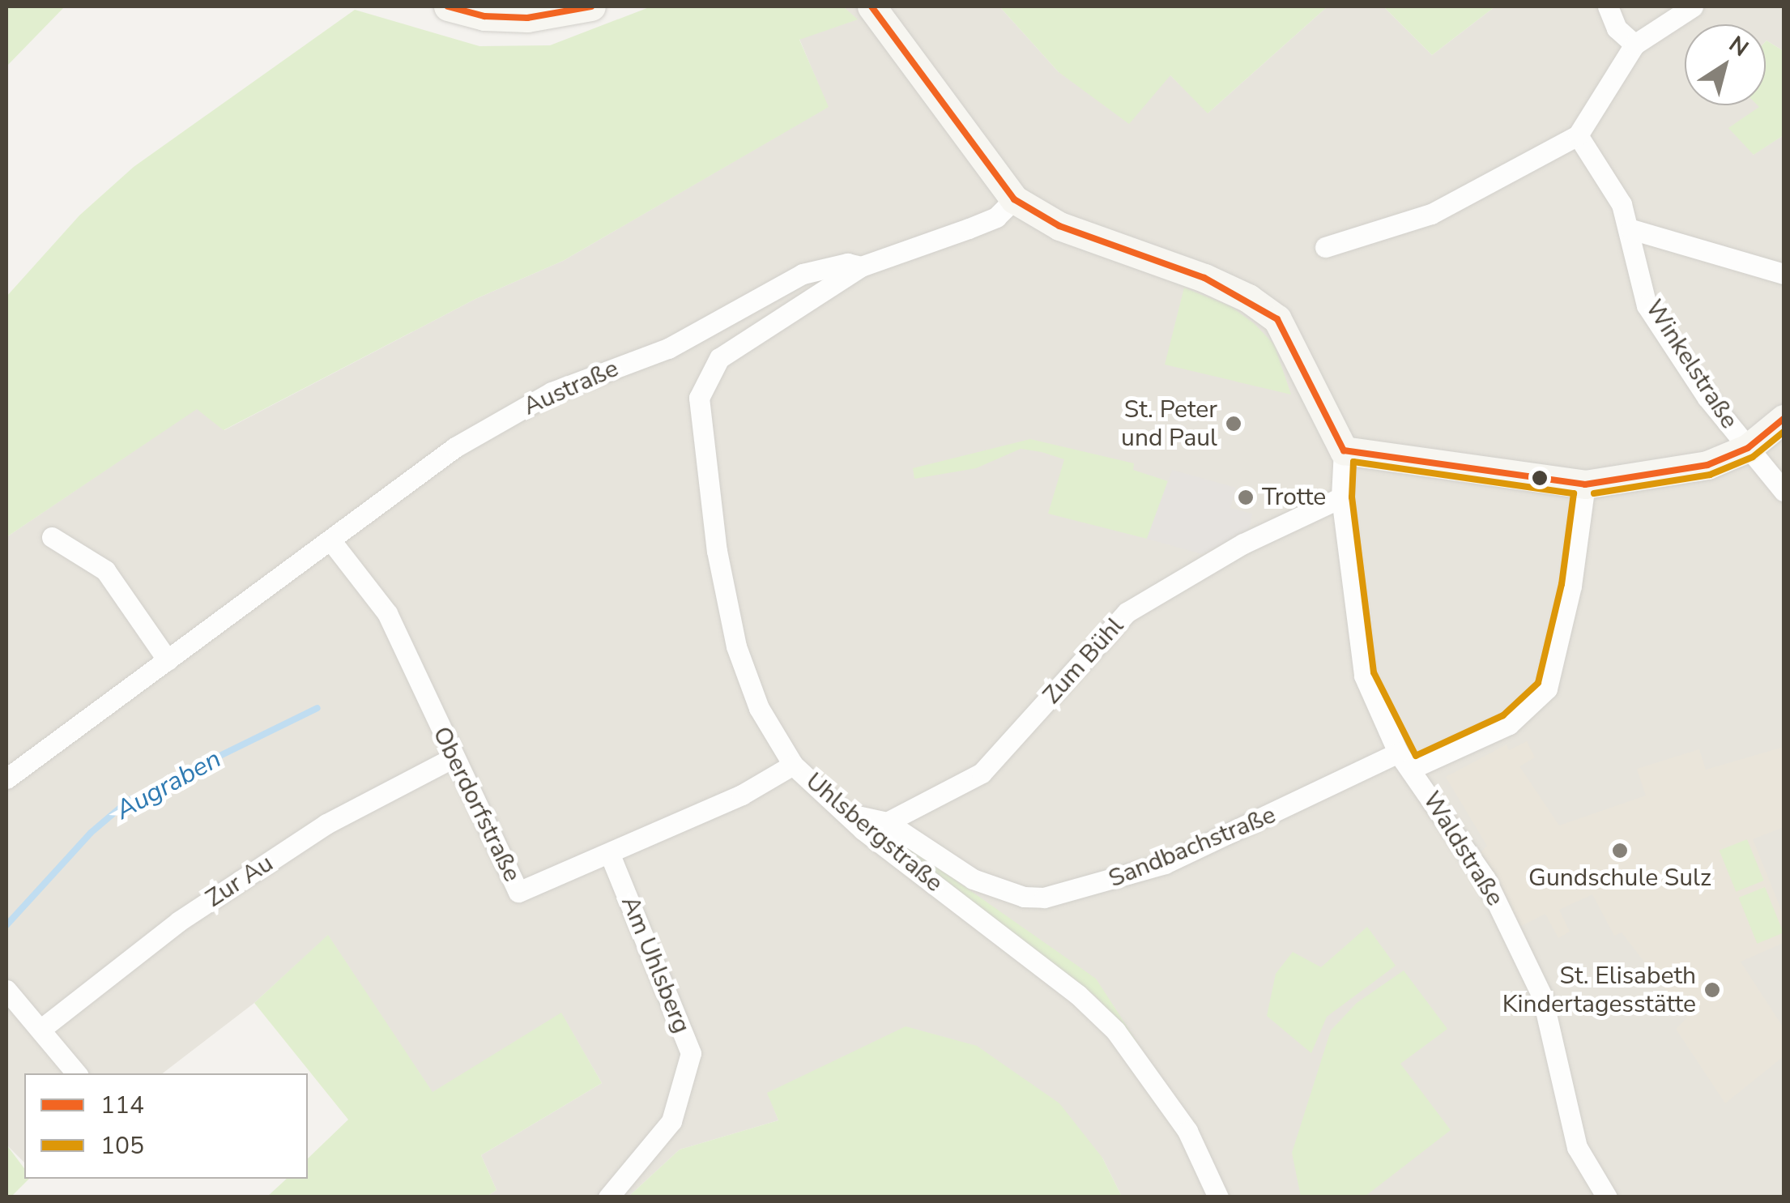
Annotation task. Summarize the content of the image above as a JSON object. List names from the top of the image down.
{
  "streets": {
    "street": [
      "Winkelstraße",
      "Austraße",
      "Zum Bühl",
      "Oberdorfstraße",
      "Uhlsbergstraße",
      "Sandbachstraße",
      "Waldstraße",
      "Zur Au",
      "Am Uhlsberg"
    ]
  },
  "crossings": [
    ["Austraße", "Oberdorfstraße"],
    ["Austraße", "Uhlsbergstraße"],
    ["Zum Bühl", "Sandbachstraße"],
    ["Zum Bühl", "Waldstraße"],
    ["Oberdorfstraße", "Uhlsbergstraße"],
    ["Oberdorfstraße", "Zur Au"],
    ["Oberdorfstraße", "Am Uhlsberg"],
    ["Uhlsbergstraße", "Sandbachstraße"],
    ["Sandbachstraße", "Waldstraße"]
  ],
  "water": ["Augraben"],
  "places": [
    "St. Peter und Paul",
    "Trotte",
    "Gundschule Sulz",
    "St. Elisabeth Kindertagesstätte"
  ],
  "lines": ["transit line 114", "transit line 105"],
  "legend": ["114", "105"],
  "north": "top right"
}
